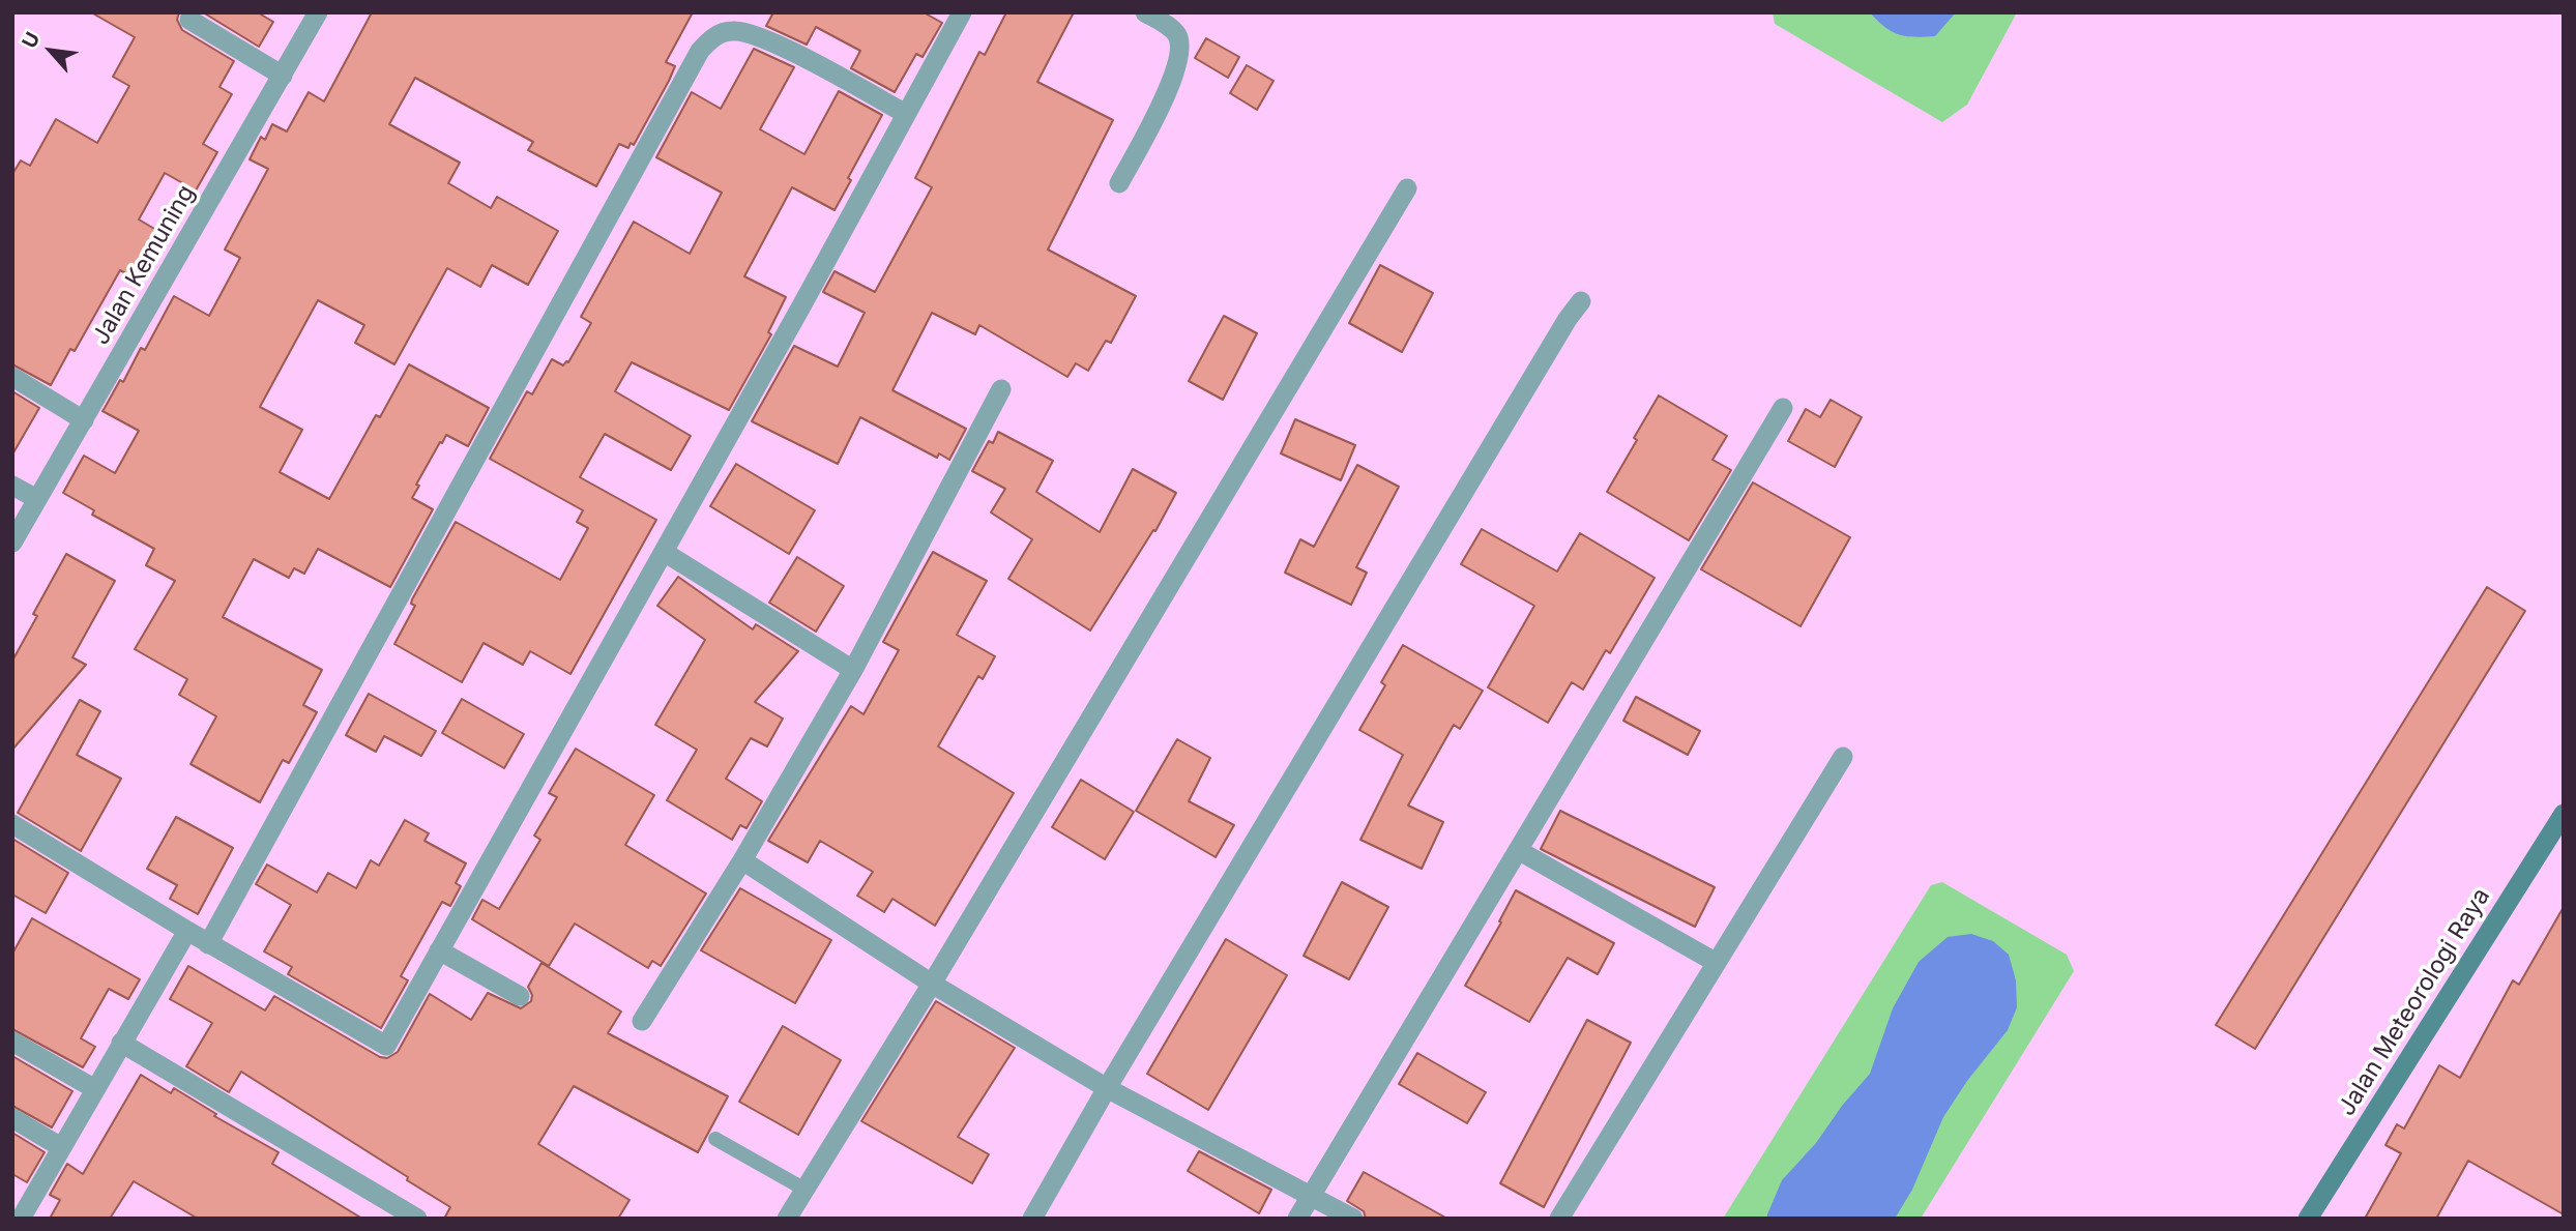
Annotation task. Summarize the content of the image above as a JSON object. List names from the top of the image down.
{
  "streets": {
    "main road": ["Jalan Meteorologi Raya"],
    "street": ["Jalan Kemuning"]
  },
  "north": "top left"
}
